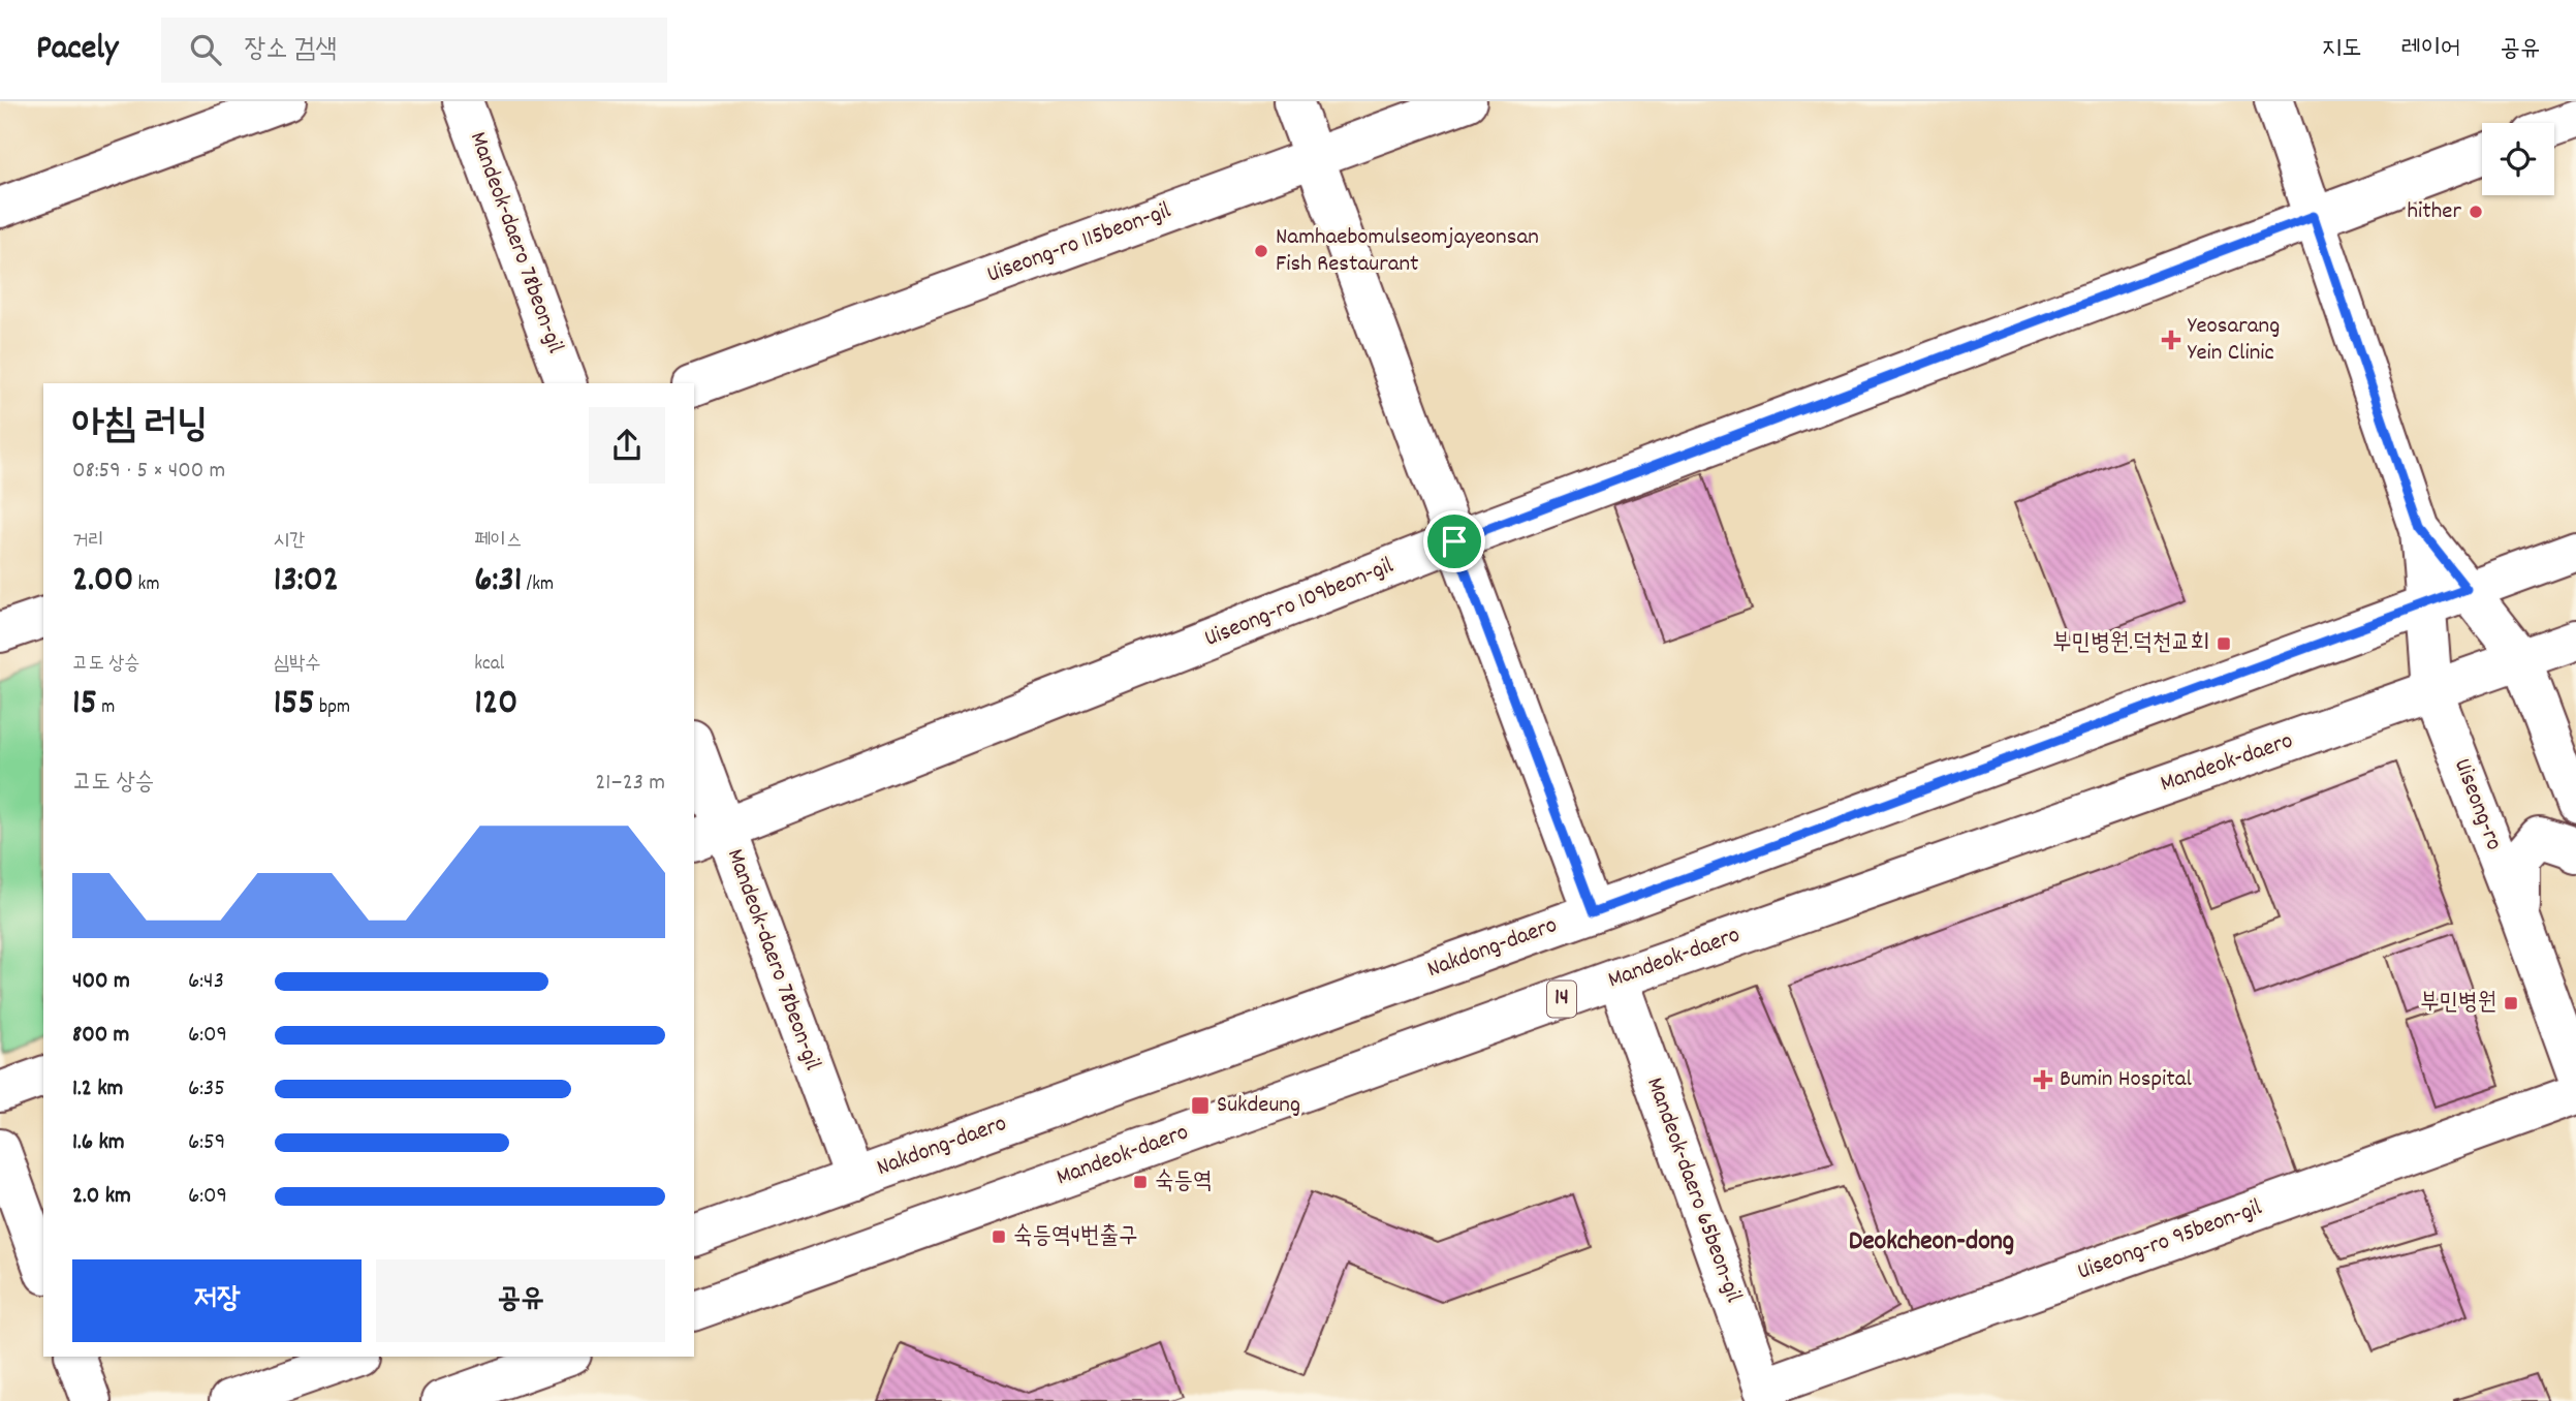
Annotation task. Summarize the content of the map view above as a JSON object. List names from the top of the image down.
{
  "streets": {
    "street": [
      "Mandeok-daero 78beon-gil",
      "Uiseong-ro 115beon-gil",
      "Uiseong-ro 109beon-gil",
      "Mandeok-daero",
      "Uiseong-ro",
      "Nakdong-daero",
      "14",
      "Mandeok-daero 65beon-gil",
      "Uiseong-ro 95beon-gil"
    ]
  },
  "crossings": [
    ["Mandeok-daero 78beon-gil", "Uiseong-ro 109beon-gil"],
    ["Mandeok-daero 78beon-gil", "Nakdong-daero"],
    ["Uiseong-ro 109beon-gil", "Uiseong-ro"],
    ["Mandeok-daero", "Uiseong-ro"],
    ["Mandeok-daero", "Mandeok-daero 65beon-gil"],
    ["Uiseong-ro", "Nakdong-daero"],
    ["Mandeok-daero 65beon-gil", "Uiseong-ro 95beon-gil"]
  ],
  "districts": ["Deokcheon-dong"],
  "places": {
    "other": ["hither", "Namhaebomulseomjayeonsan Fish Restaurant"],
    "health": ["Yeosarang Yein Clinic", "Bumin Hospital"],
    "transit": [
      "부민병원.덕천교회",
      "부민병원",
      "Sukdeung",
      "숙등역",
      "숙등역4번출구"
    ]
  },
  "page": {
    "header": "Pacely",
    "search": "장소 검색",
    "nav": ["지도", "레이어", "공유"],
    "heading": ["아침 러닝", "08:59 · 5 × 400 m"],
    "stats": [
      ["거리", "2.00 km"],
      ["시간", "13:02"],
      ["페이스", "6:31 /km"],
      ["고도 상승", "15 m"],
      ["심박수", "155 bpm"],
      ["kcal", "120"]
    ],
    "chart": ["고도 상승", "21–23 m"],
    "list": [
      {
        "name": "400 m",
        "note": "6:43"
      },
      {
        "name": "800 m",
        "note": "6:09"
      },
      {
        "name": "1.2 km",
        "note": "6:35"
      },
      {
        "name": "1.6 km",
        "note": "6:59"
      },
      {
        "name": "2.0 km",
        "note": "6:09"
      }
    ],
    "buttons": ["저장", "공유"]
  }
}
